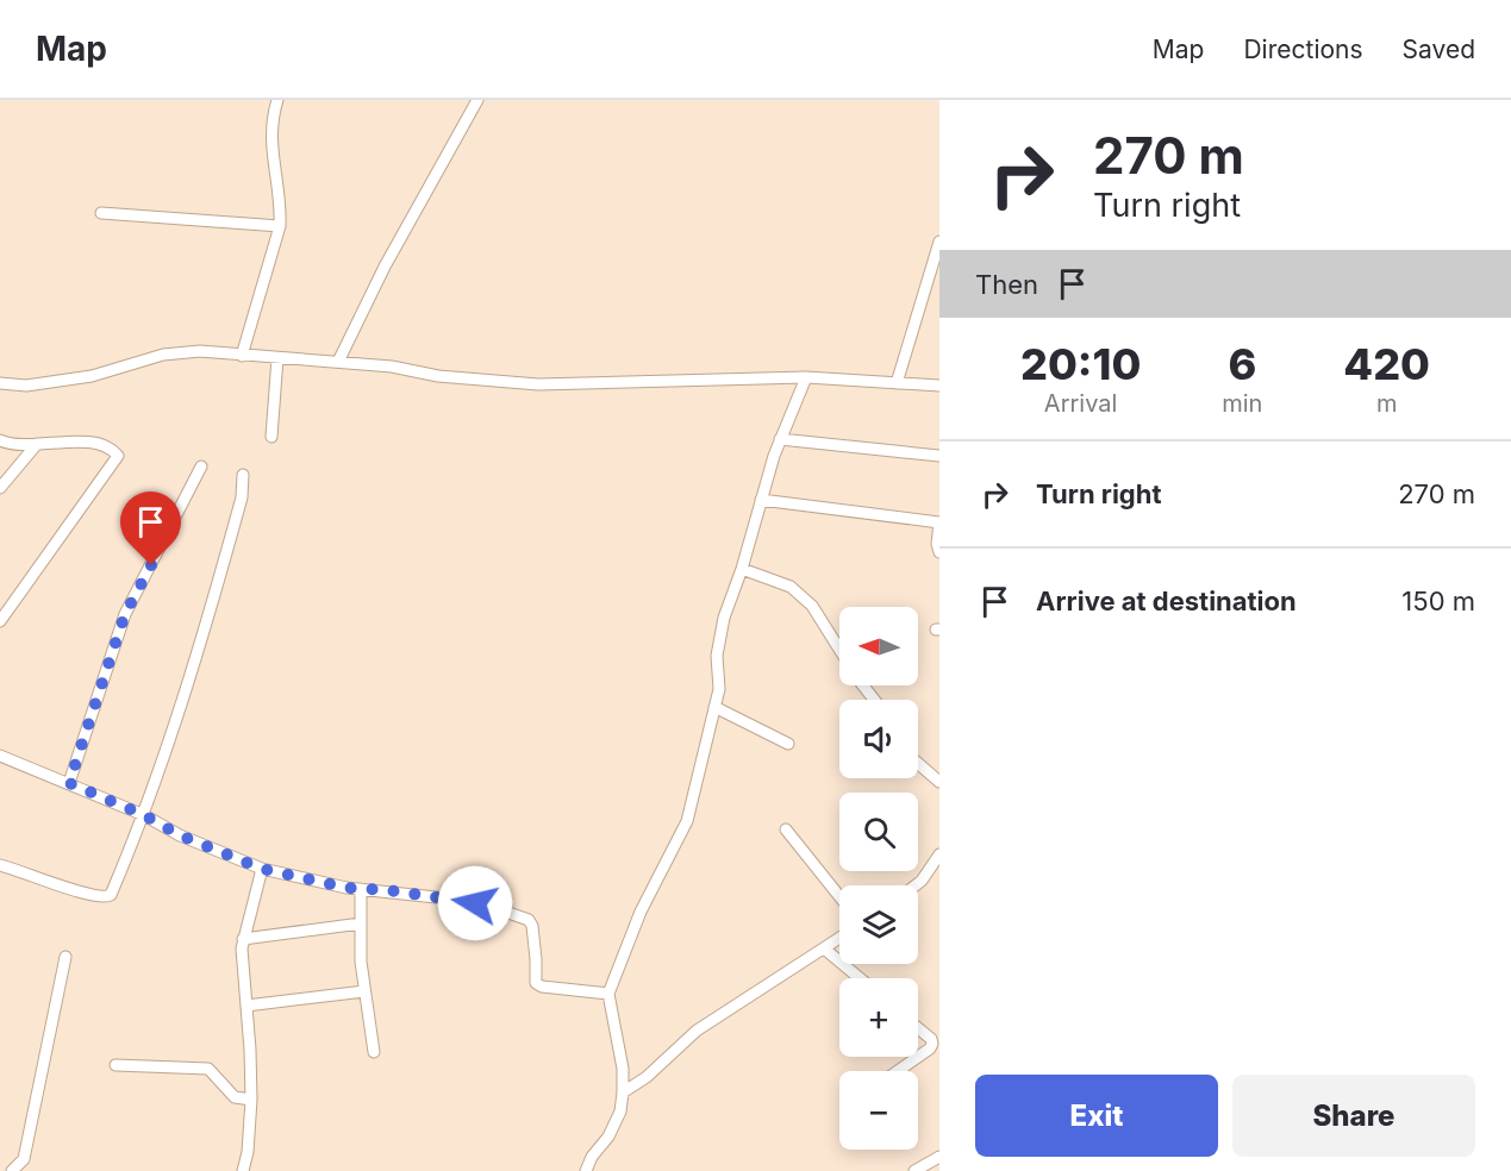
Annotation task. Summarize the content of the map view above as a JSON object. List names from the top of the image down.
{
  "north": "left",
  "page": {
    "header": "Map",
    "nav": ["Map", "Directions", "Saved"],
    "turn": ["270 m", "Turn right"],
    "then": "Then",
    "eta": [
      "20:10",
      "Arrival",
      "6",
      "min",
      "420",
      "m"
    ],
    "list": [
      {
        "name": "Turn right",
        "value": "270 m"
      },
      {
        "name": "Arrive at destination",
        "value": "150 m"
      }
    ],
    "map_buttons": ["+", "−"],
    "buttons": ["Exit", "Share"]
  }
}
